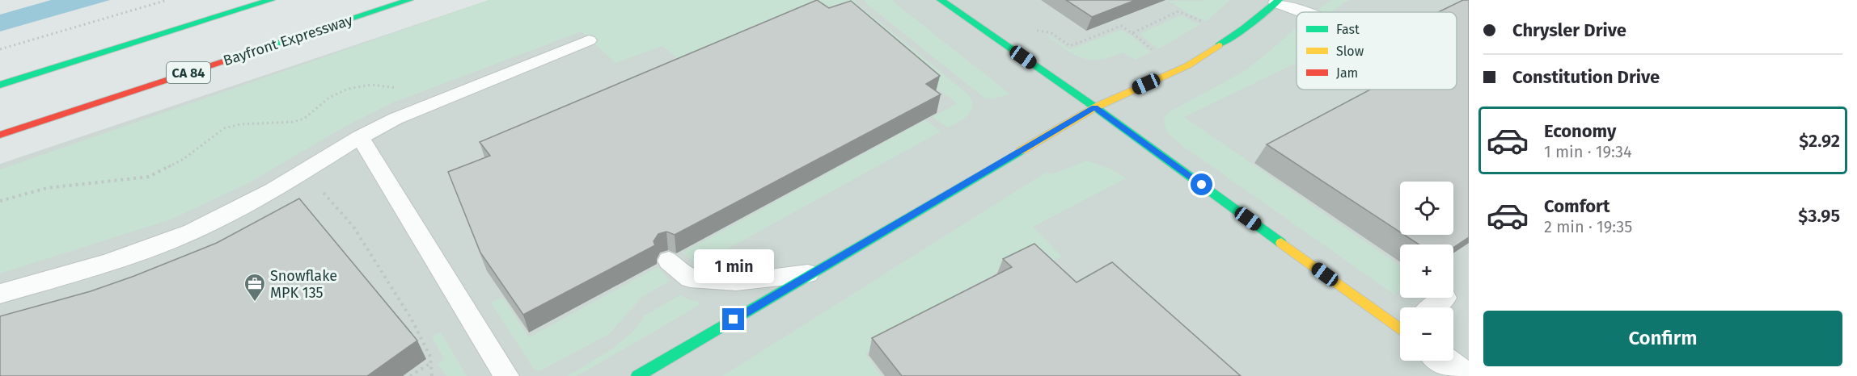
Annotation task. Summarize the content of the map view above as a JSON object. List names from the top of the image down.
{
  "streets": {
    "main road": ["Bayfront Expressway", "CA 84"]
  },
  "places": {
    "office": ["Snowflake MPK 135"]
  },
  "legend": ["Fast", "Slow", "Jam"],
  "page": {
    "banner": ["Chrysler Drive", "Constitution Drive"],
    "list": [
      {
        "name": "Economy",
        "note": "1 min · 19:34",
        "value": "$2.92"
      },
      {
        "name": "Comfort",
        "note": "2 min · 19:35",
        "value": "$3.95"
      }
    ],
    "map_buttons": ["+", "−"],
    "bubble": "1 min",
    "buttons": "Confirm"
  }
}
